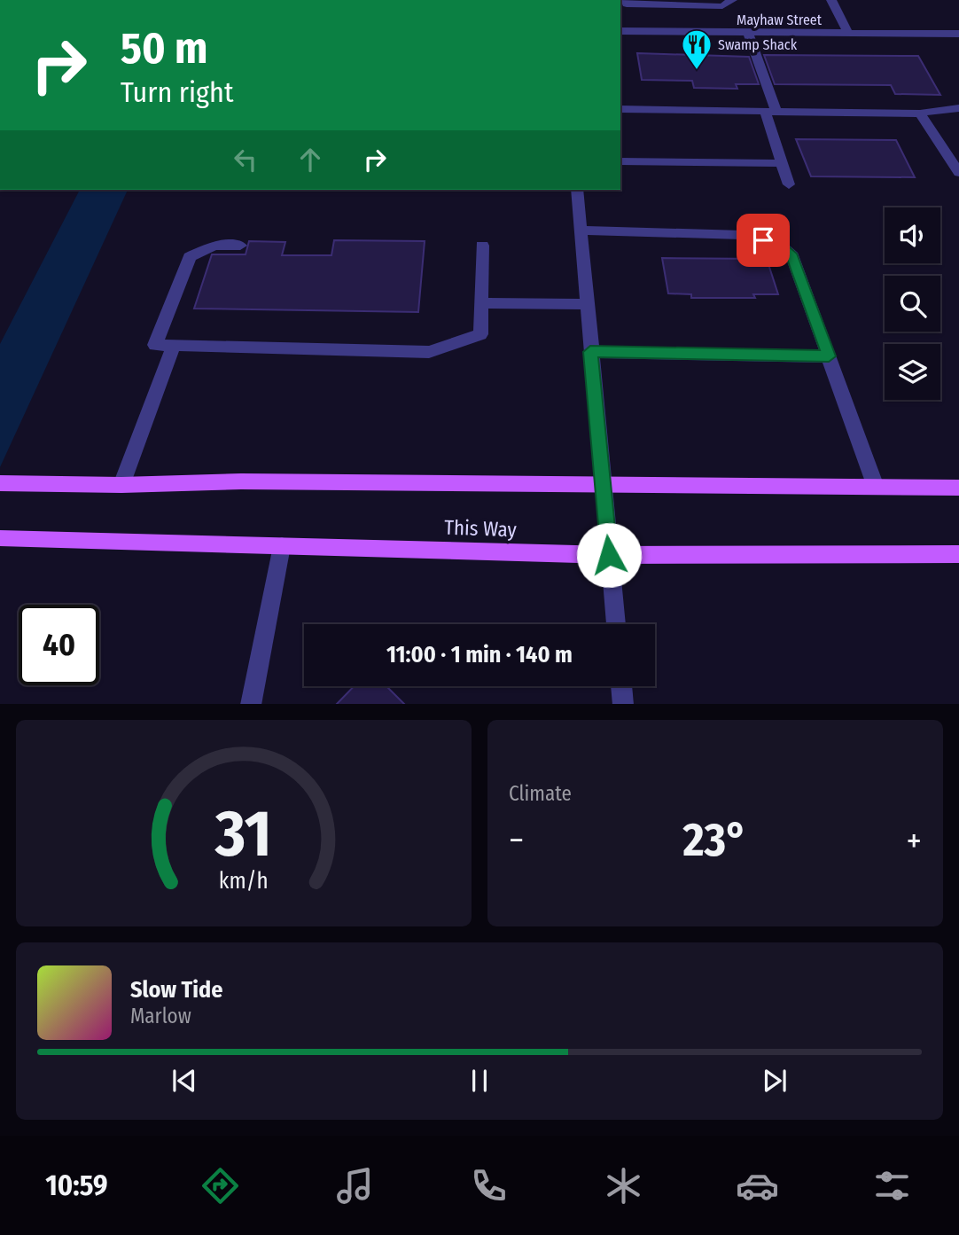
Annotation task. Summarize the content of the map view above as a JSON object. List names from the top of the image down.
{
  "streets": {
    "main road": ["This Way"],
    "street": ["Mayhaw Street"]
  },
  "places": {
    "restaurant": ["Swamp Shack"]
  },
  "page": {
    "turn": ["50 m", "Turn right"],
    "limit": "40",
    "trip": "11:00 · 1 min · 140 m",
    "tile": "Climate",
    "heat": ["−", "23°", "+"],
    "song": ["Slow Tide", "Marlow"],
    "tabs": "10:59",
    "gauge": ["31", "km/h"]
  }
}
